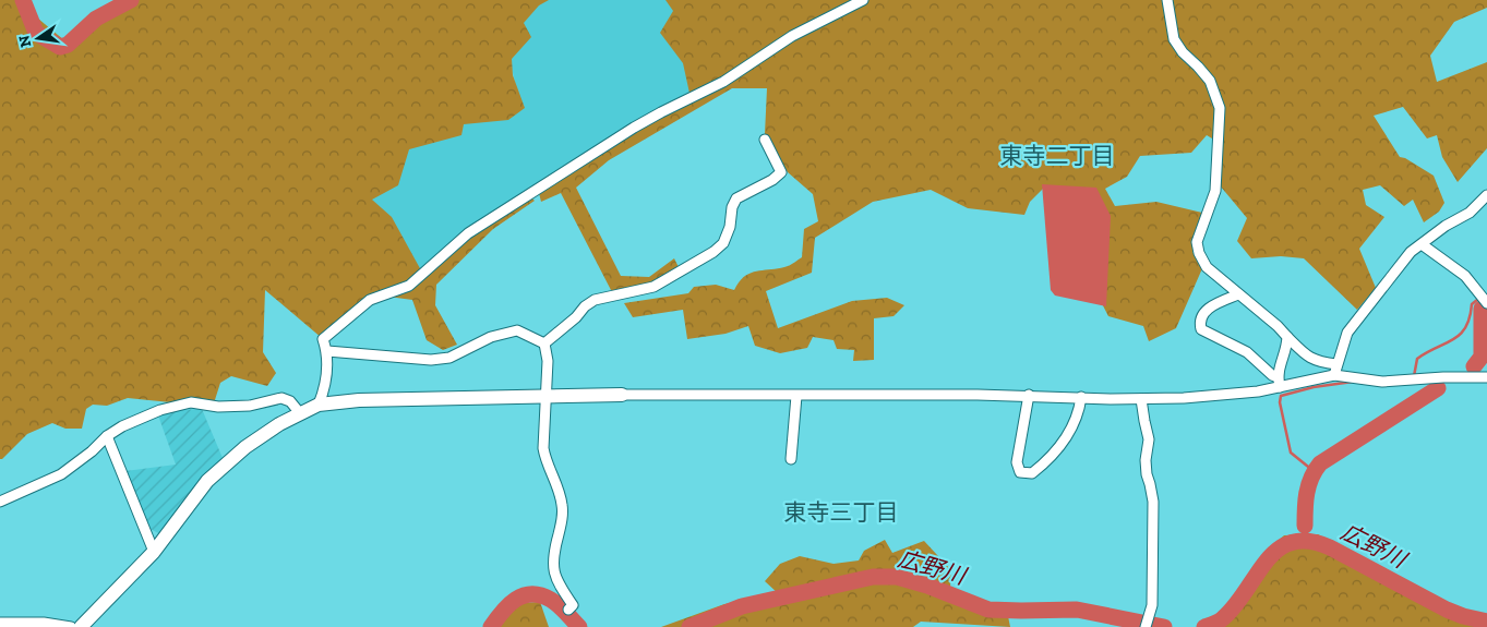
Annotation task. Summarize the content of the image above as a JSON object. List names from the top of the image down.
{
  "districts": ["東寺二丁目", "東寺三丁目"],
  "water": ["広野川"],
  "north": "left"
}
